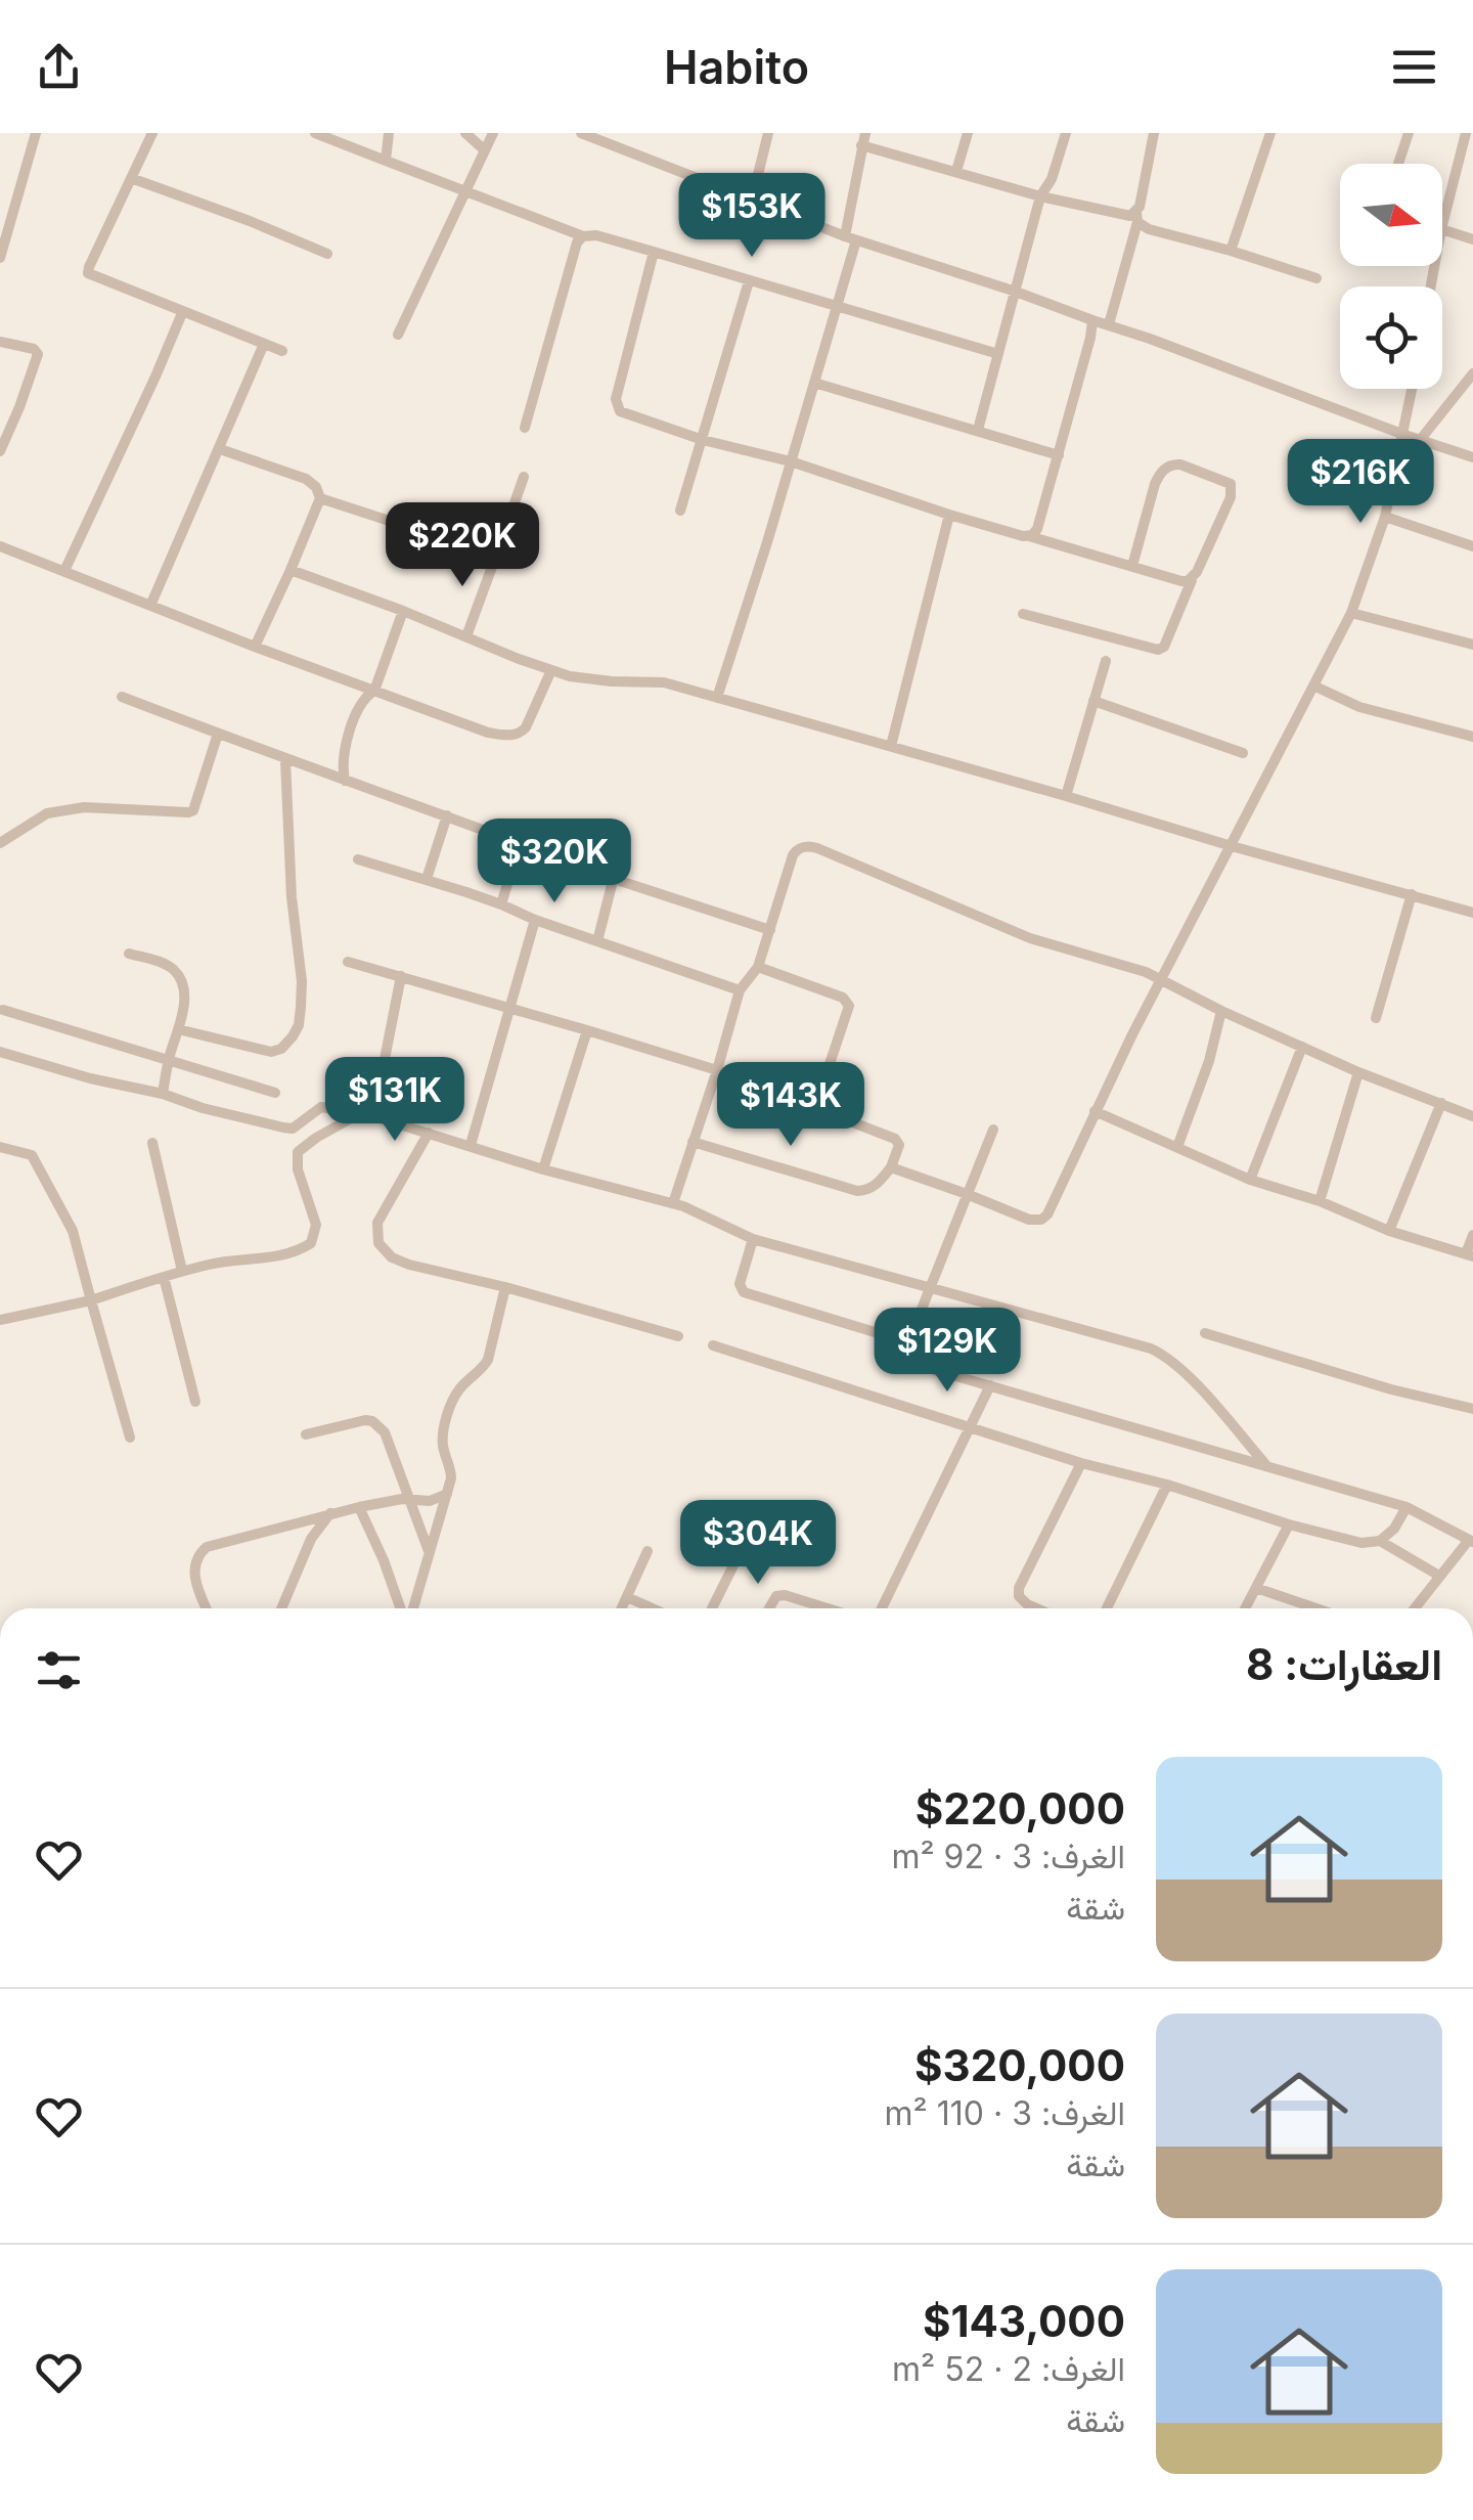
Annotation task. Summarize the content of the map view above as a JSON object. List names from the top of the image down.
{
  "north": "right",
  "page": {
    "header": "Habito",
    "price": [
      "$153K",
      "$216K",
      "$220K",
      "$320K",
      "$131K",
      "$143K",
      "$129K",
      "$304K"
    ],
    "heading": "العقارات: 8",
    "list": [
      {
        "name": "$220,000",
        "note": "الغرف: 3 · 92 m² · شقة"
      },
      {
        "name": "$320,000",
        "note": "الغرف: 3 · 110 m² · شقة"
      },
      {
        "name": "$143,000",
        "note": "الغرف: 2 · 52 m² · شقة"
      }
    ]
  }
}
